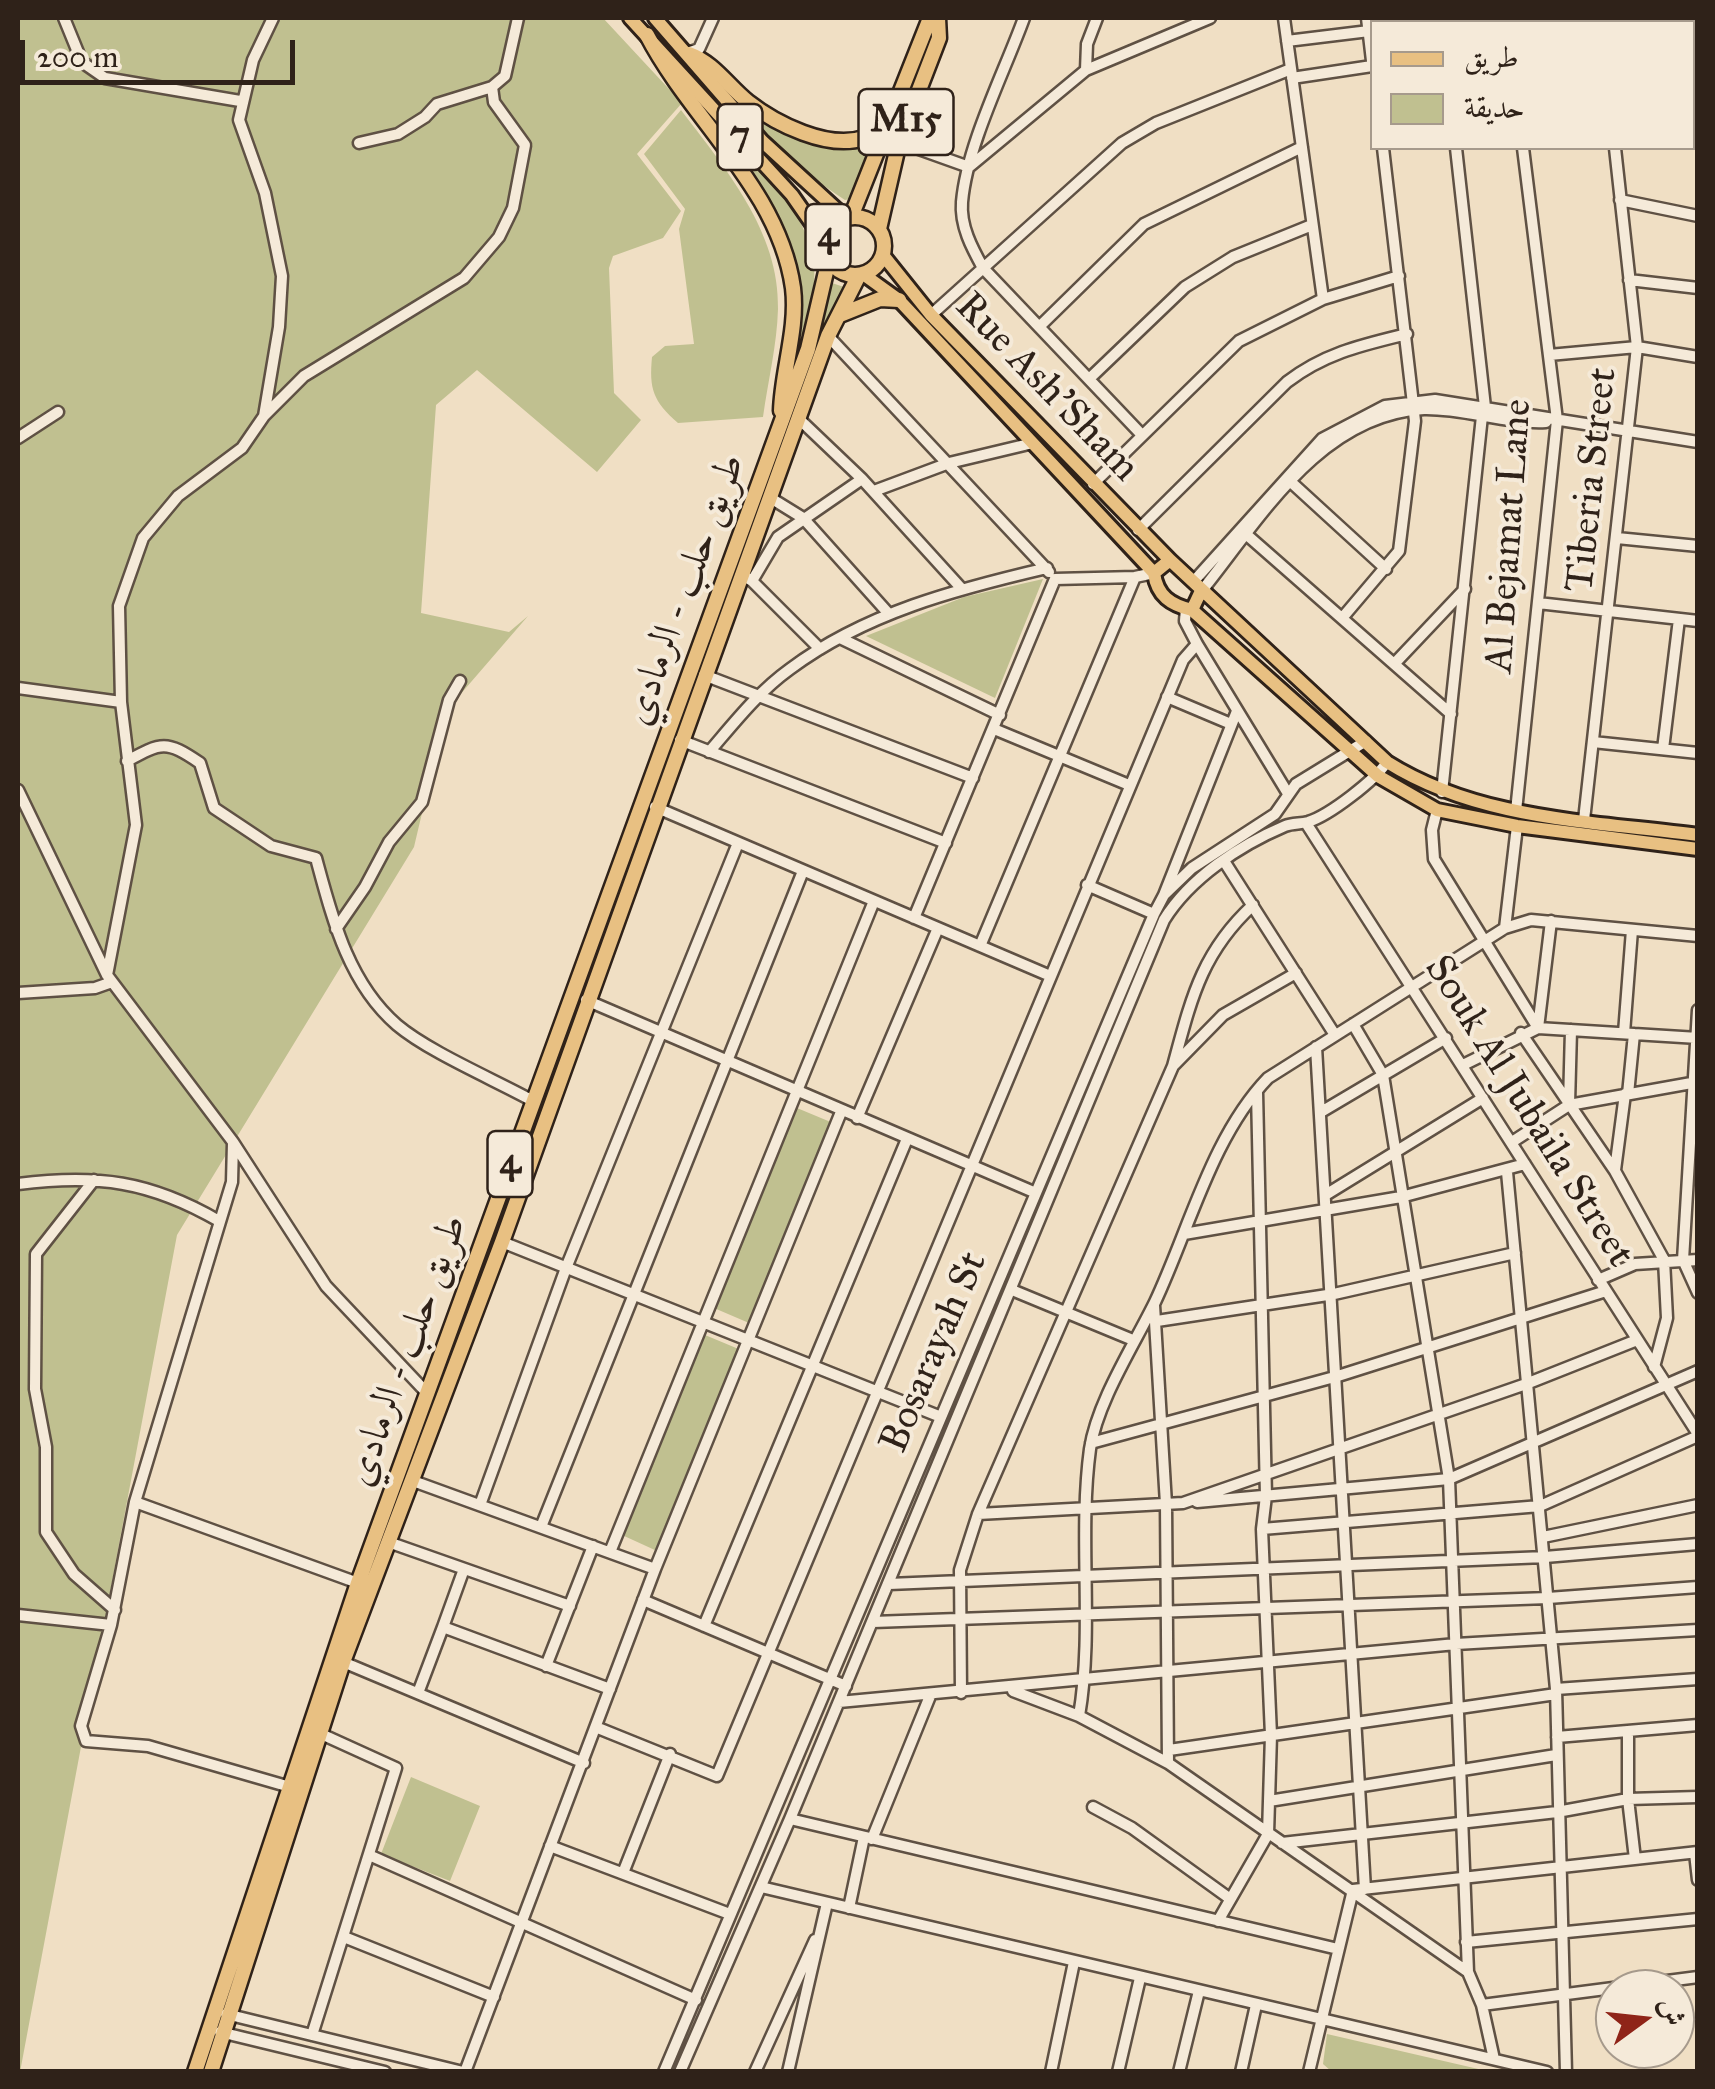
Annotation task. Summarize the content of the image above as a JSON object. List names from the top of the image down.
{
  "streets": {
    "highway": ["M15", "4", "طريق حلب - الرمادي"],
    "main road": ["7", "Rue Ash'Sham"],
    "street": [
      "Tiberia Street",
      "Al Bejamat Lane",
      "Souk Al Jubaila Street",
      "Bosarayah St"
    ]
  },
  "crossings": [
    ["M15", "7"],
    ["M15", "4"],
    ["M15", "Rue Ash'Sham"],
    ["M15", "طريق حلب - الرمادي"],
    ["7", "4"],
    ["7", "Rue Ash'Sham"],
    ["7", "طريق حلب - الرمادي"],
    ["4", "Rue Ash'Sham"],
    ["4", "طريق حلب - الرمادي"],
    ["Rue Ash'Sham", "طريق حلب - الرمادي"],
    ["Souk Al Jubaila Street", "Bosarayah St"]
  ],
  "legend": ["طريق", "حديقة"],
  "scale_bar": "200 m",
  "north": "right"
}
